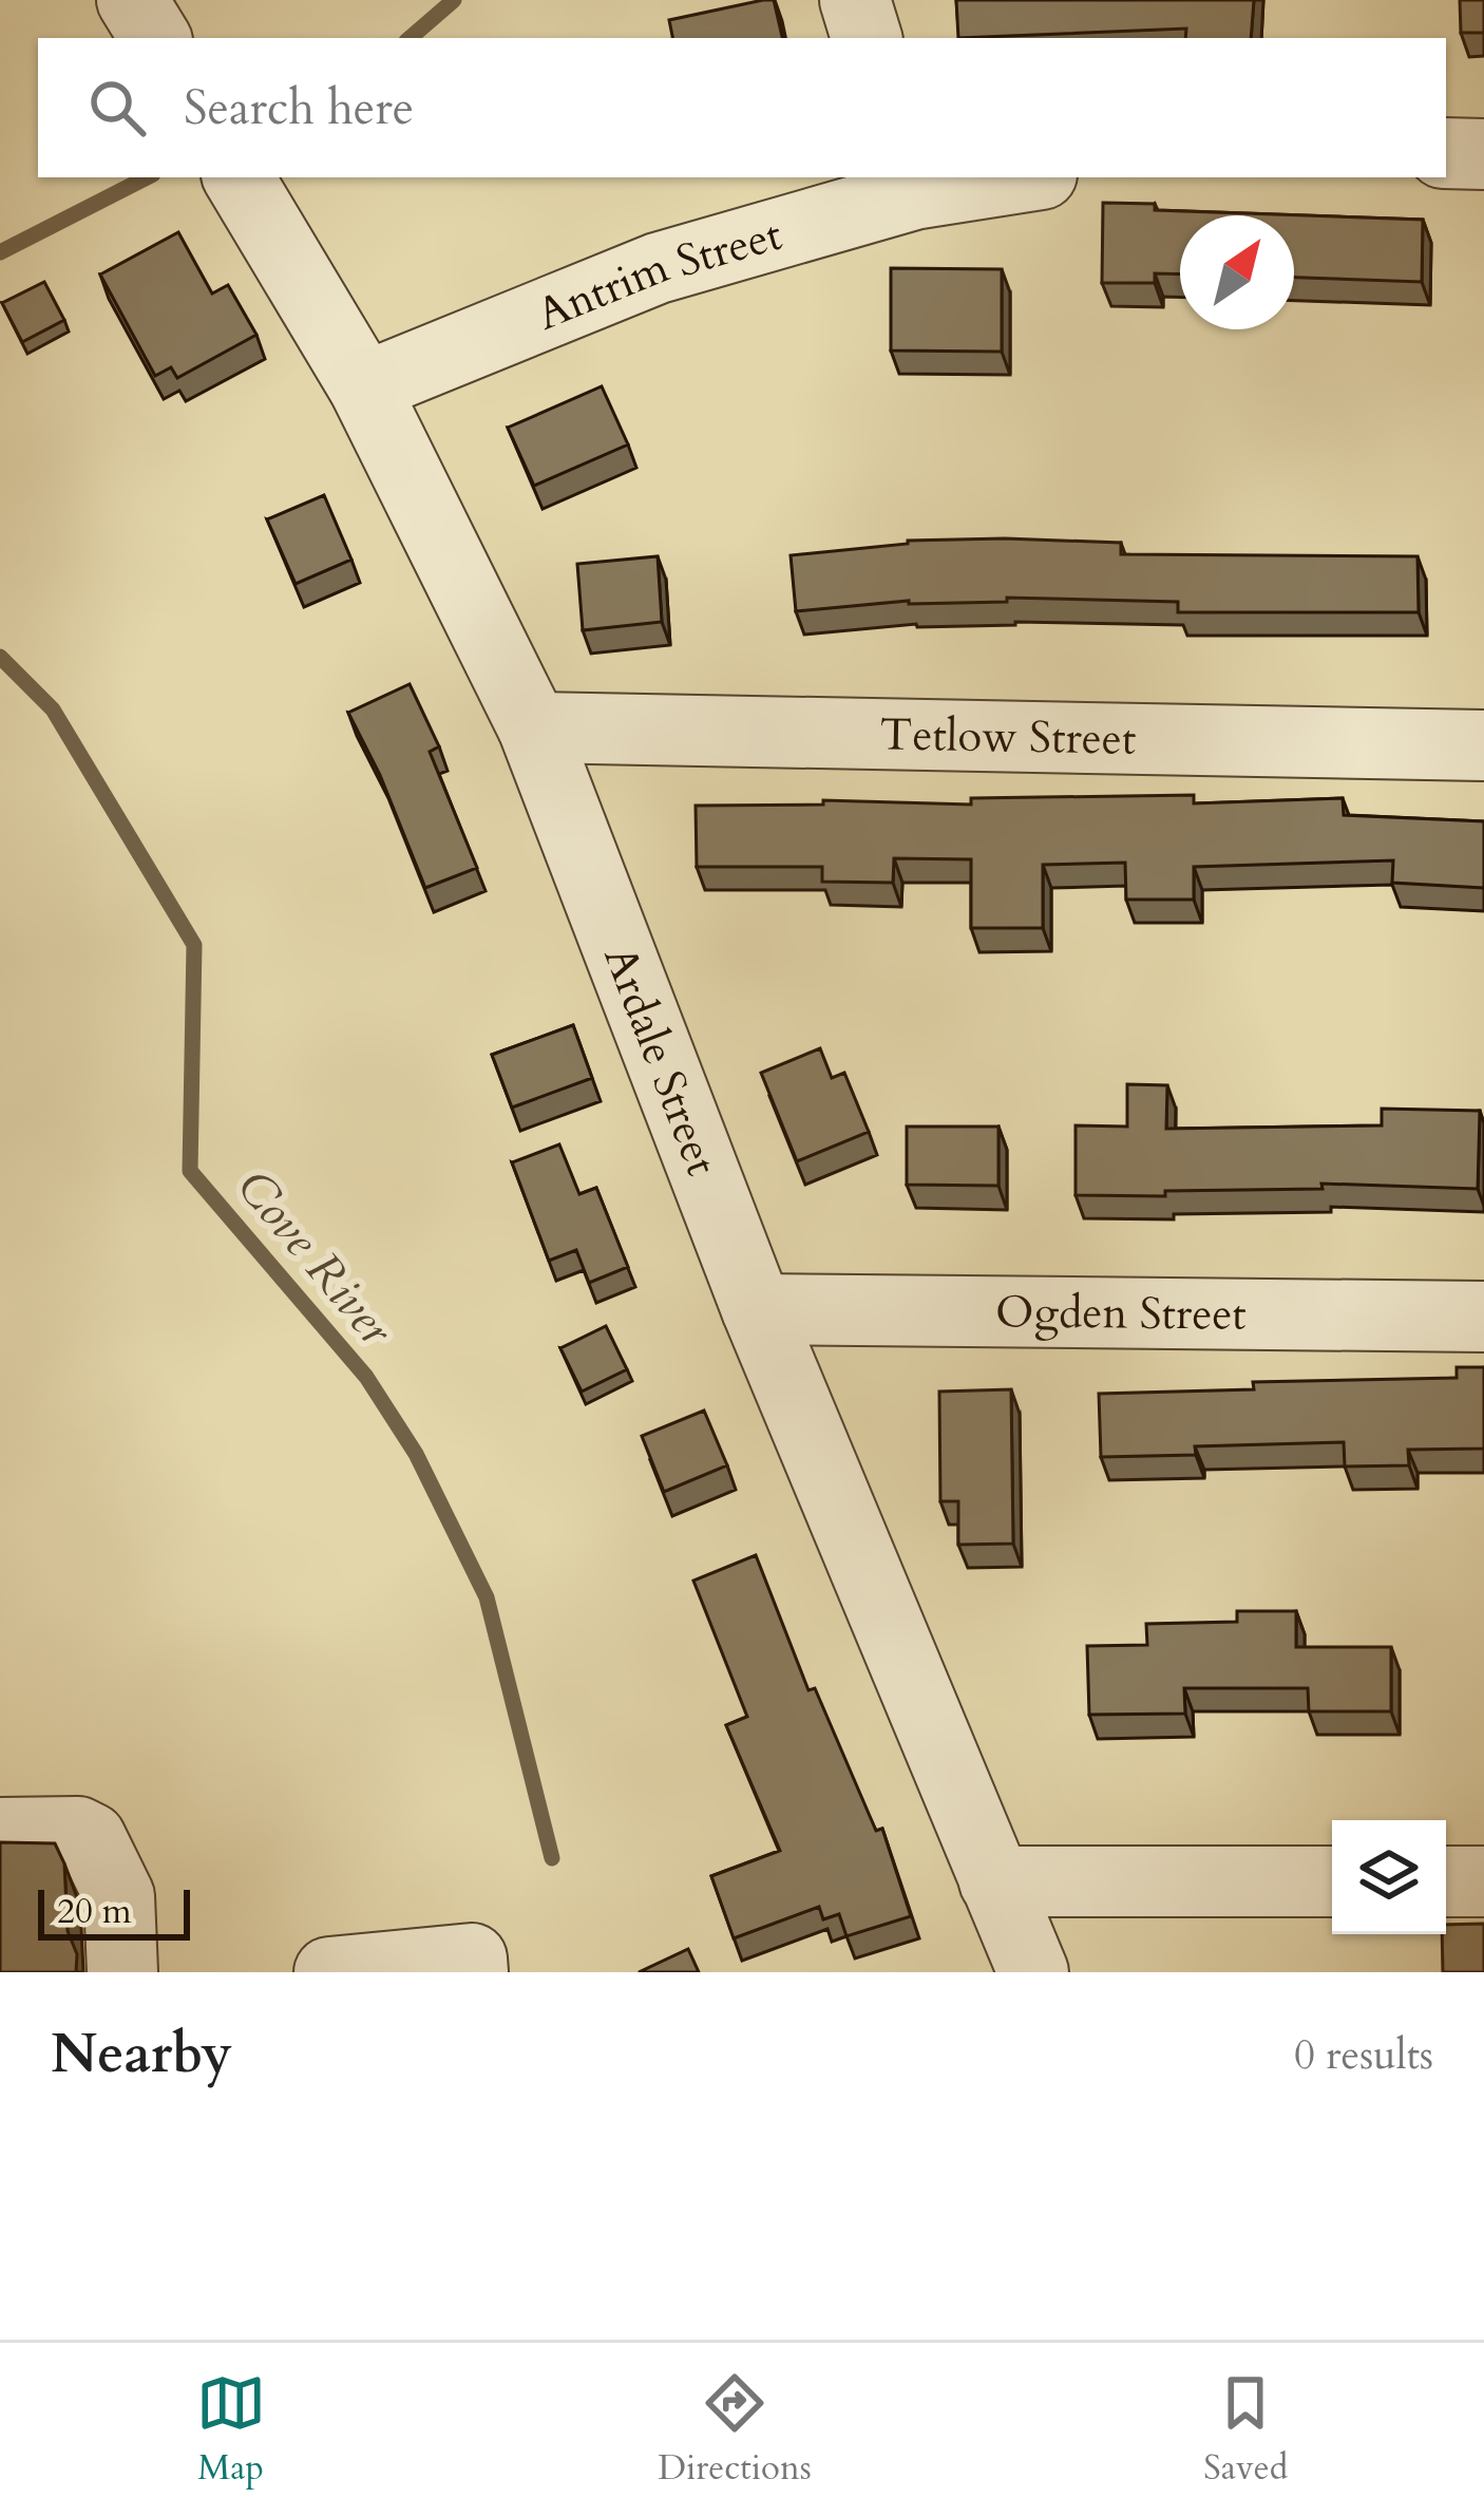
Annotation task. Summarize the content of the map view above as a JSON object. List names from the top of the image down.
{
  "streets": {
    "street": [
      "Antrim Street",
      "Tetlow Street",
      "Ardale Street",
      "Ogden Street"
    ]
  },
  "crossings": [
    ["Antrim Street", "Ardale Street"],
    ["Tetlow Street", "Ardale Street"],
    ["Ardale Street", "Ogden Street"]
  ],
  "water": ["Cove River"],
  "scale_bar": "20 m",
  "north": "top right",
  "page": {
    "search": "Search here",
    "scale": "20 m",
    "heading": ["Nearby", "0 results"],
    "nav": ["Map", "Directions", "Saved"]
  }
}
